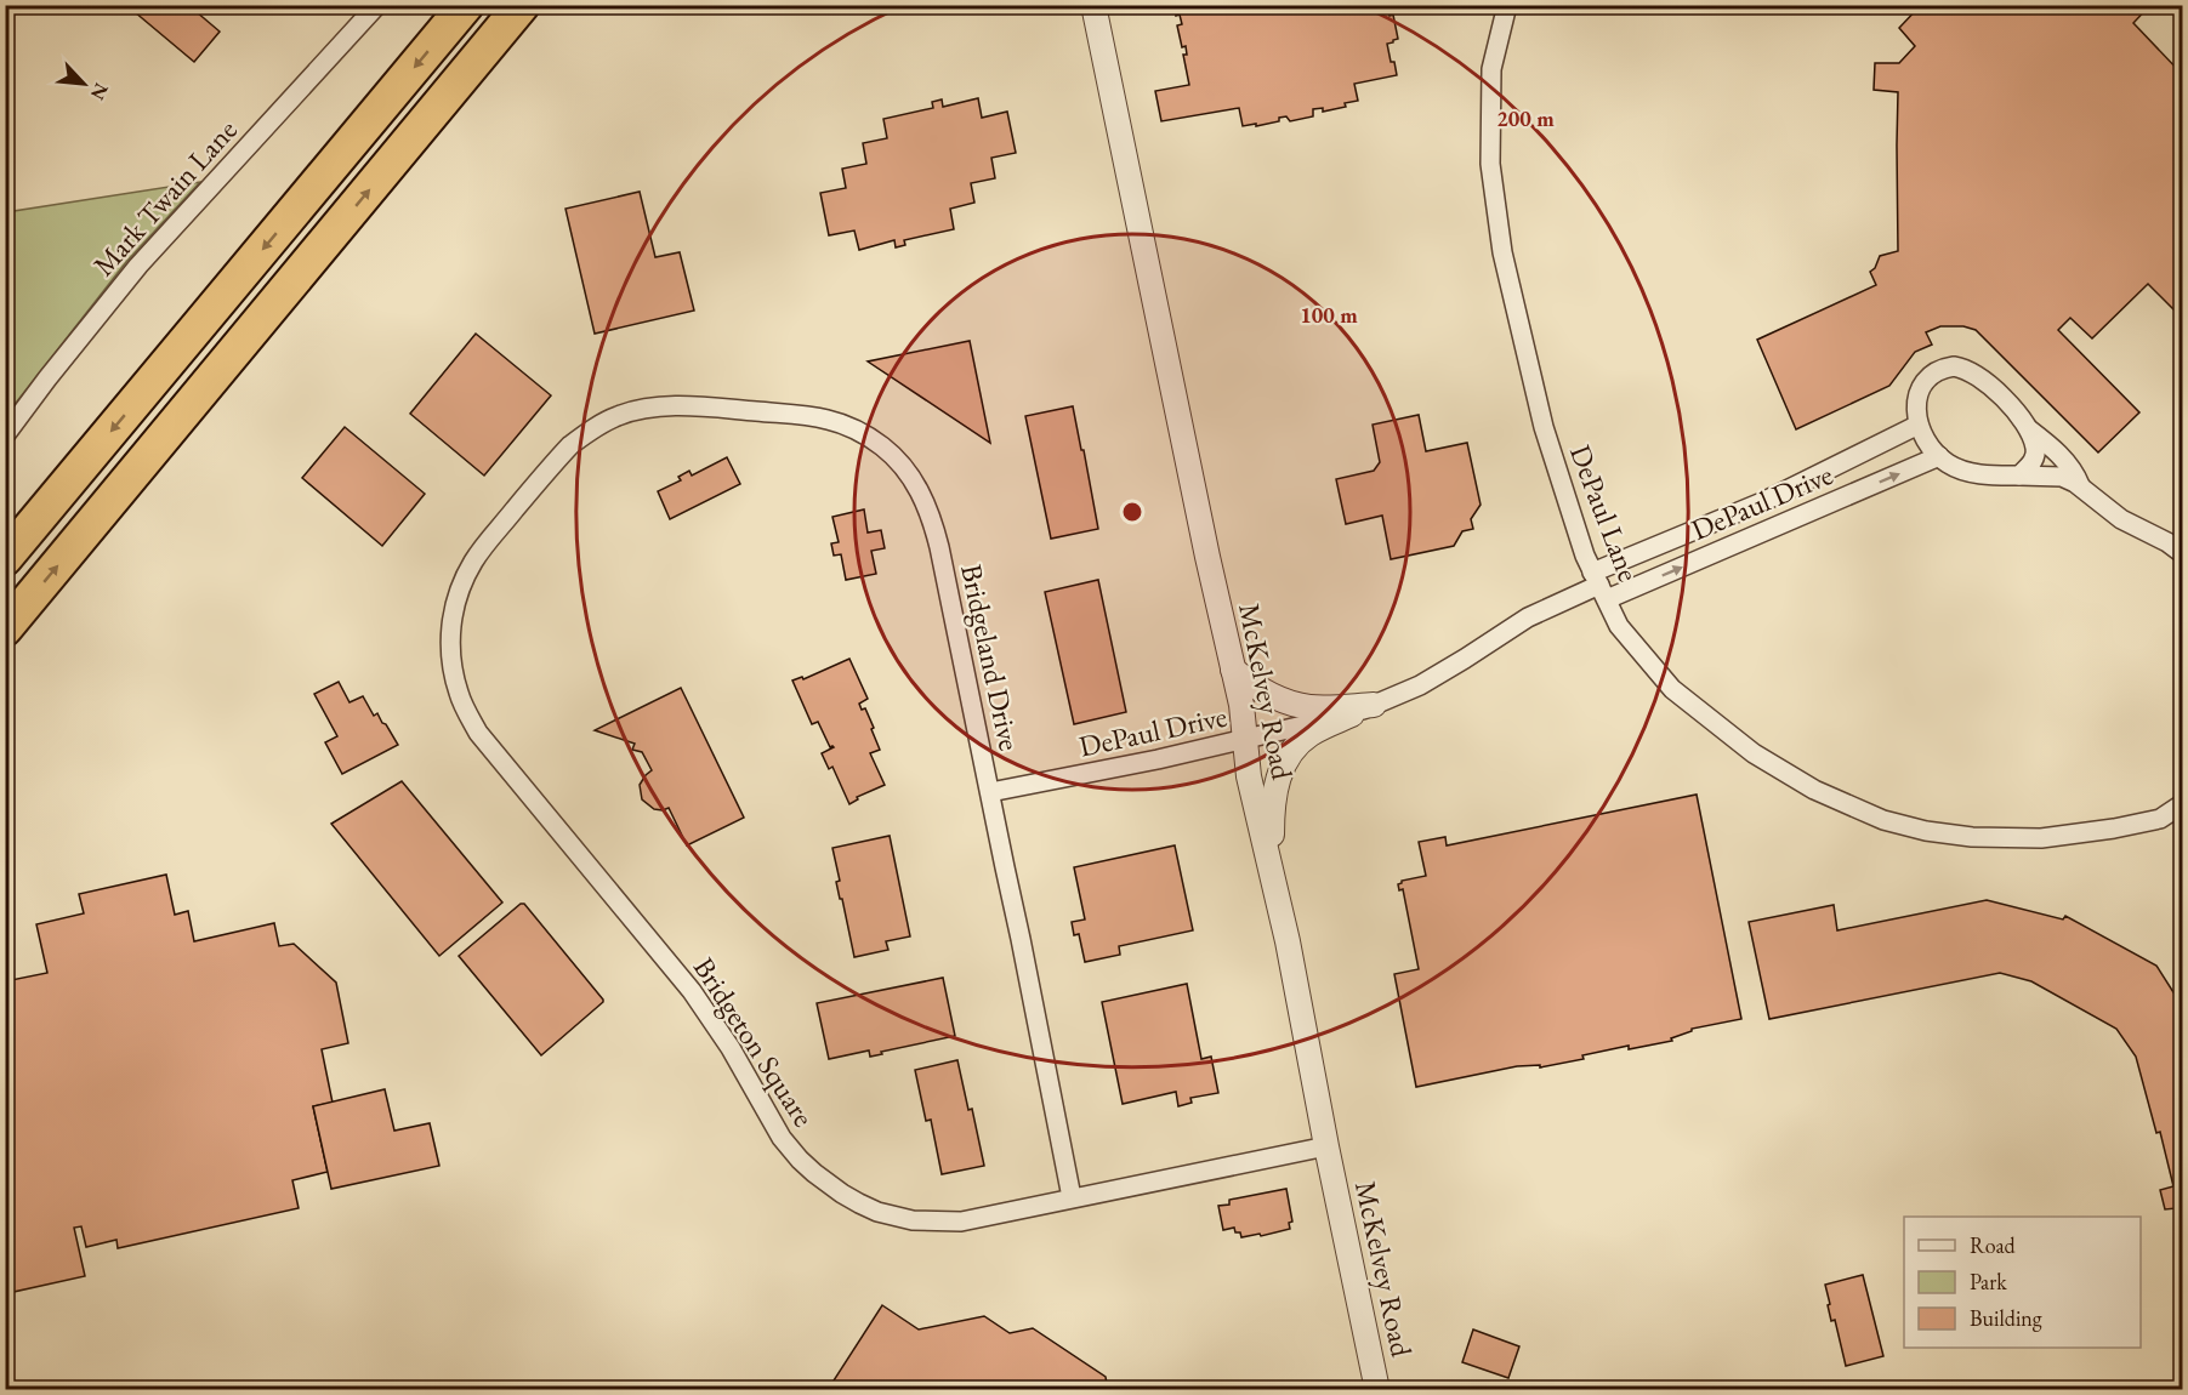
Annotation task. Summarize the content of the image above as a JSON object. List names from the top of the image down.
{
  "streets": {
    "street": [
      "Mark Twain Lane",
      "DePaul Drive",
      "DePaul Lane",
      "Bridgeland Drive",
      "McKelvey Road",
      "Bridgeton Square"
    ]
  },
  "crossings": [
    ["DePaul Drive", "DePaul Lane"],
    ["DePaul Drive", "Bridgeland Drive"],
    ["DePaul Drive", "McKelvey Road"],
    ["Bridgeland Drive", "Bridgeton Square"],
    ["McKelvey Road", "Bridgeton Square"]
  ],
  "legend": ["Road", "Park", "Building"],
  "north": "bottom right",
  "rings": ["200 m", "100 m"]
}
